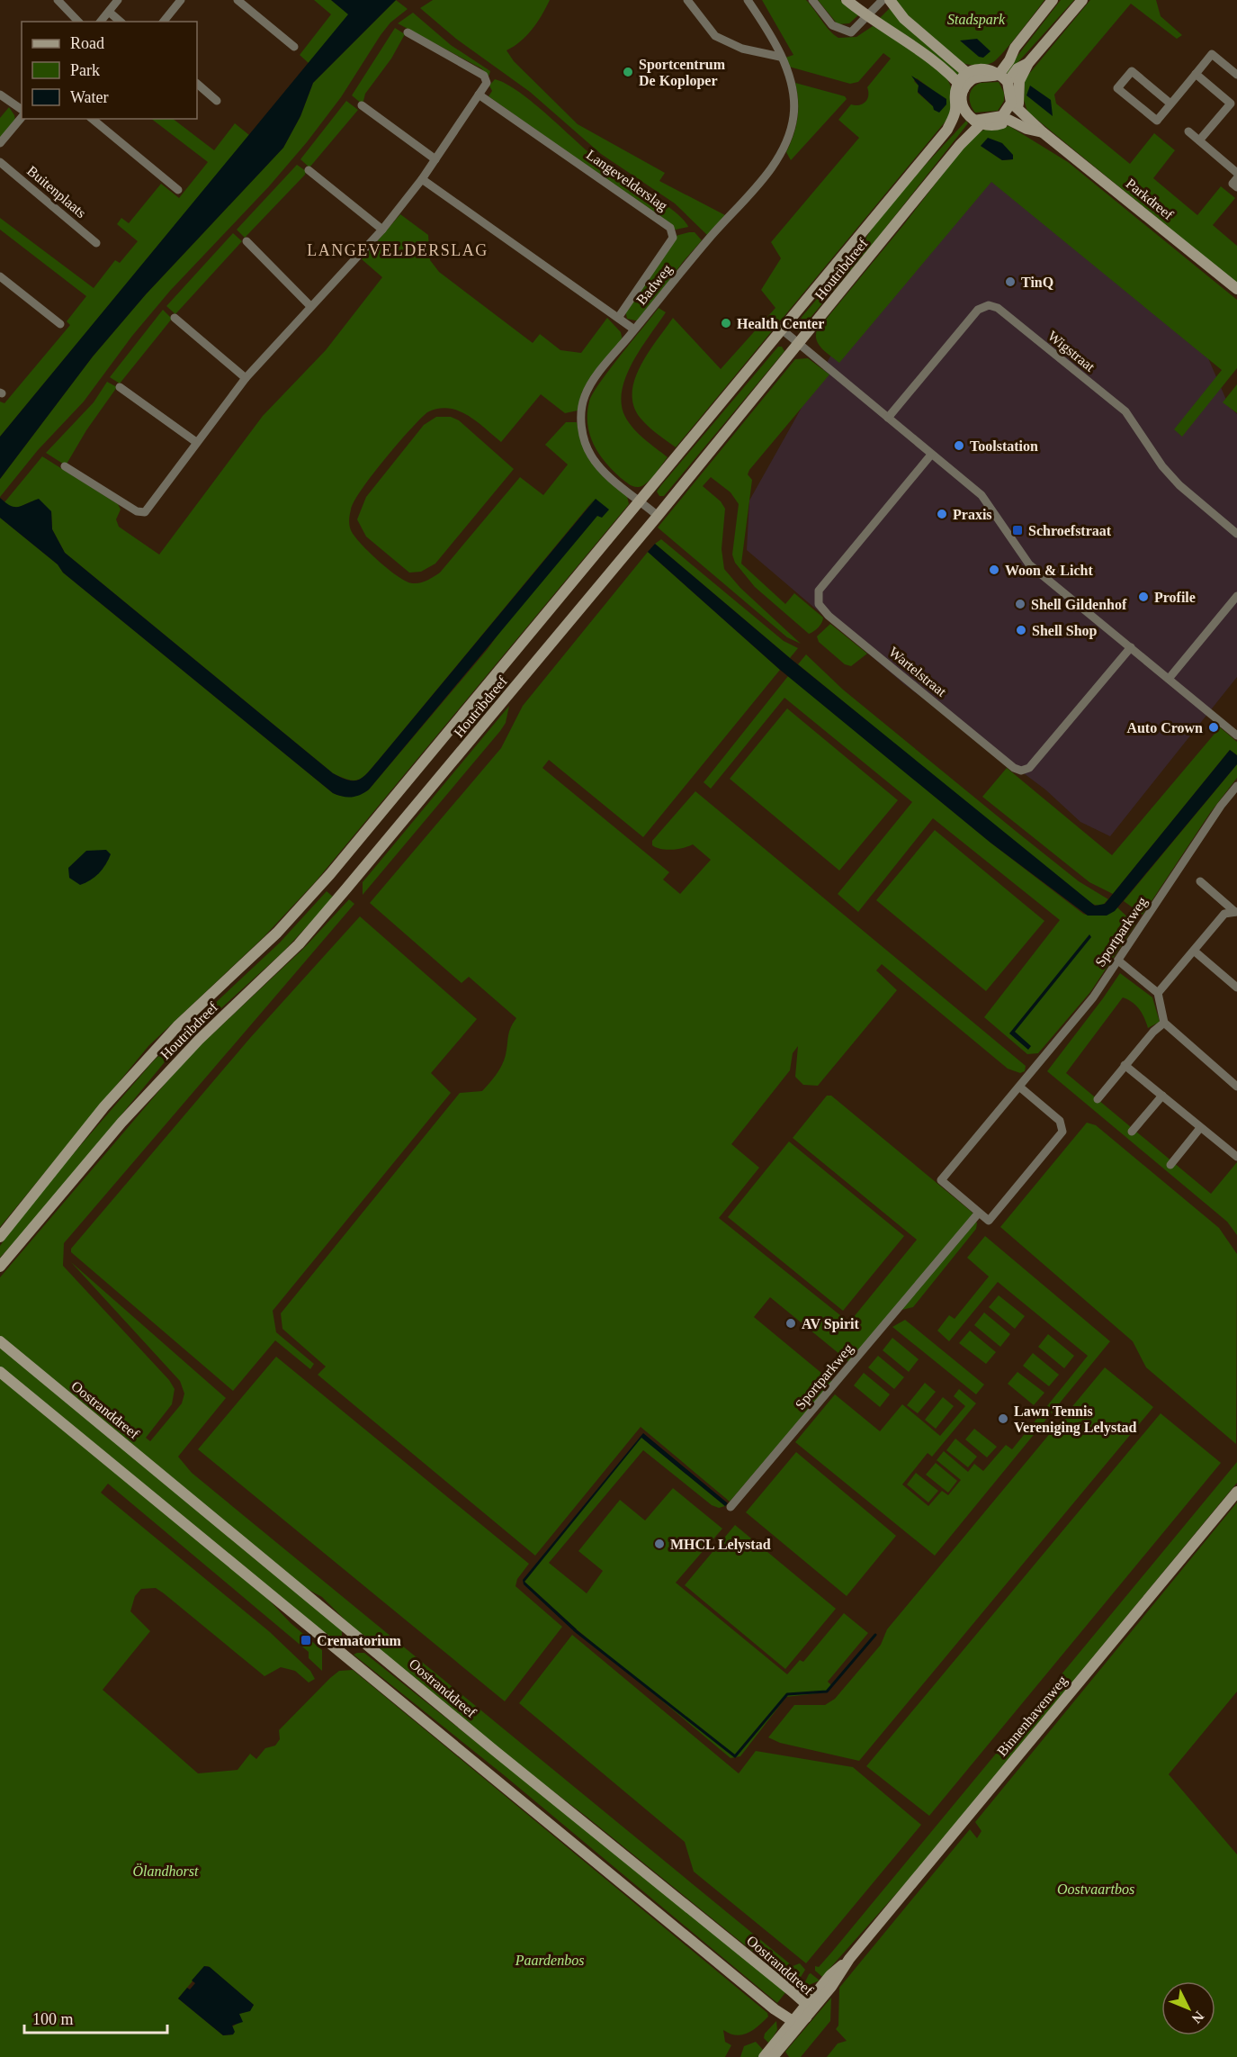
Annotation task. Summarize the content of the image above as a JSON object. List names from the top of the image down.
{
  "streets": {
    "main road": [
      "Parkdreef",
      "Houtribdreef",
      "Oostranddreef",
      "Binnenhavenweg"
    ],
    "street": [
      "Langevelderslag",
      "Buitenplaats",
      "Badweg",
      "Wigstraat",
      "Wartelstraat",
      "Sportparkweg"
    ]
  },
  "crossings": [
    ["Parkdreef", "Houtribdreef"],
    ["Houtribdreef", "Badweg"],
    ["Oostranddreef", "Binnenhavenweg"]
  ],
  "districts": ["LANGEVELDERSLAG"],
  "parks": [
    "Stadspark",
    "Ölandhorst",
    "Oostvaartbos",
    "Paardenbos"
  ],
  "places": {
    "other": [
      "Sportcentrum De Koploper",
      "TinQ",
      "Health Center",
      "Toolstation",
      "Praxis",
      "Woon & Licht",
      "Profile",
      "Shell Gildenhof",
      "Shell Shop",
      "Auto Crown",
      "AV Spirit",
      "Lawn Tennis Vereniging Lelystad",
      "MHCL Lelystad"
    ],
    "transit": ["Schroefstraat", "Crematorium"]
  },
  "legend": ["Road", "Park", "Water"],
  "scale_bar": "100 m",
  "north": "bottom right"
}
